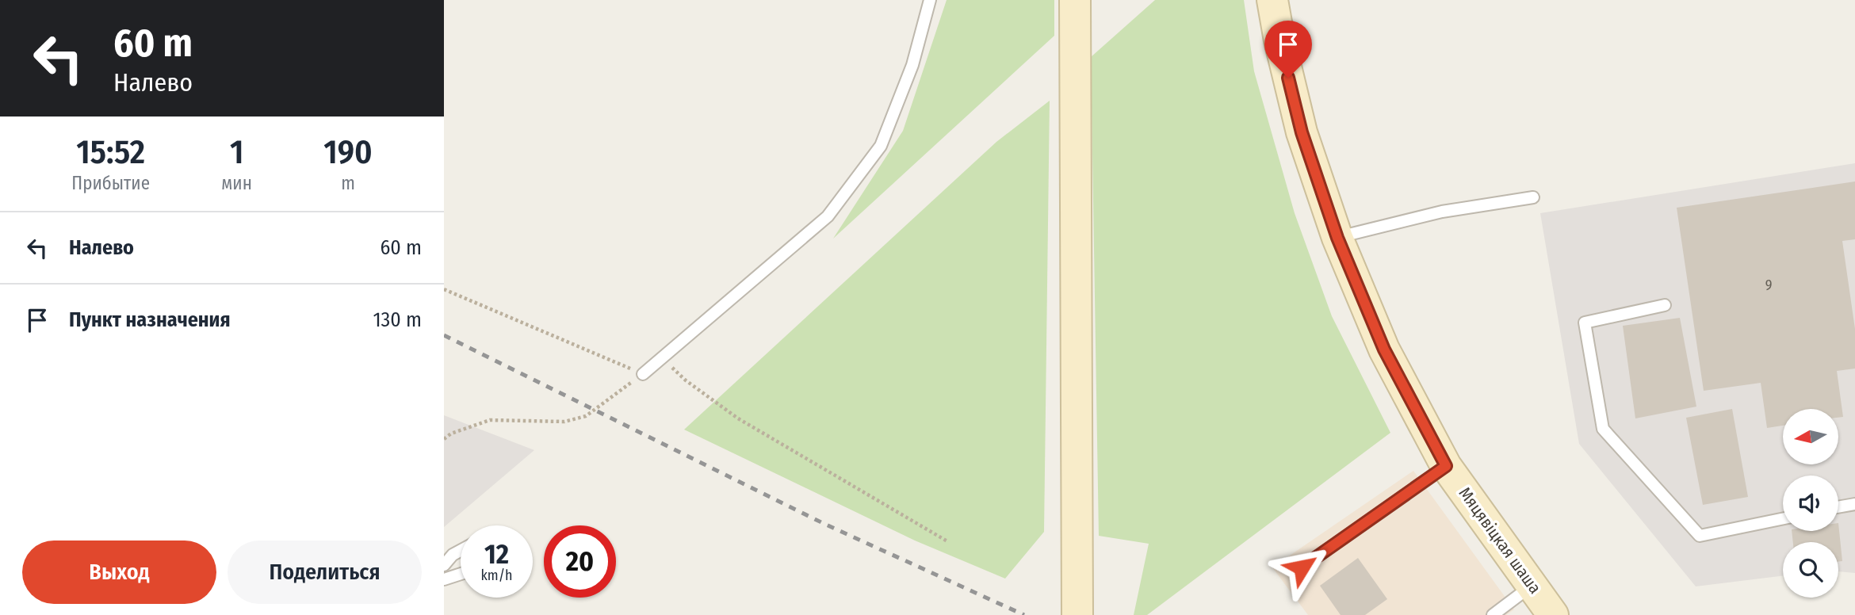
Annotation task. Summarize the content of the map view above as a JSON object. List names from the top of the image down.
{
  "streets": {
    "main road": ["Мяцявіцкая шаша"]
  },
  "house_numbers": ["9"],
  "north": "left",
  "page": {
    "turn": ["60 m", "Налево"],
    "eta": [
      "15:52",
      "Прибытие",
      "1",
      "мин",
      "190",
      "m"
    ],
    "list": [
      {
        "name": "Налево",
        "value": "60 m"
      },
      {
        "name": "Пункт назначения",
        "value": "130 m"
      }
    ],
    "speed": "12 km/h",
    "limit": "20",
    "buttons": ["Выход", "Поделиться"]
  }
}
